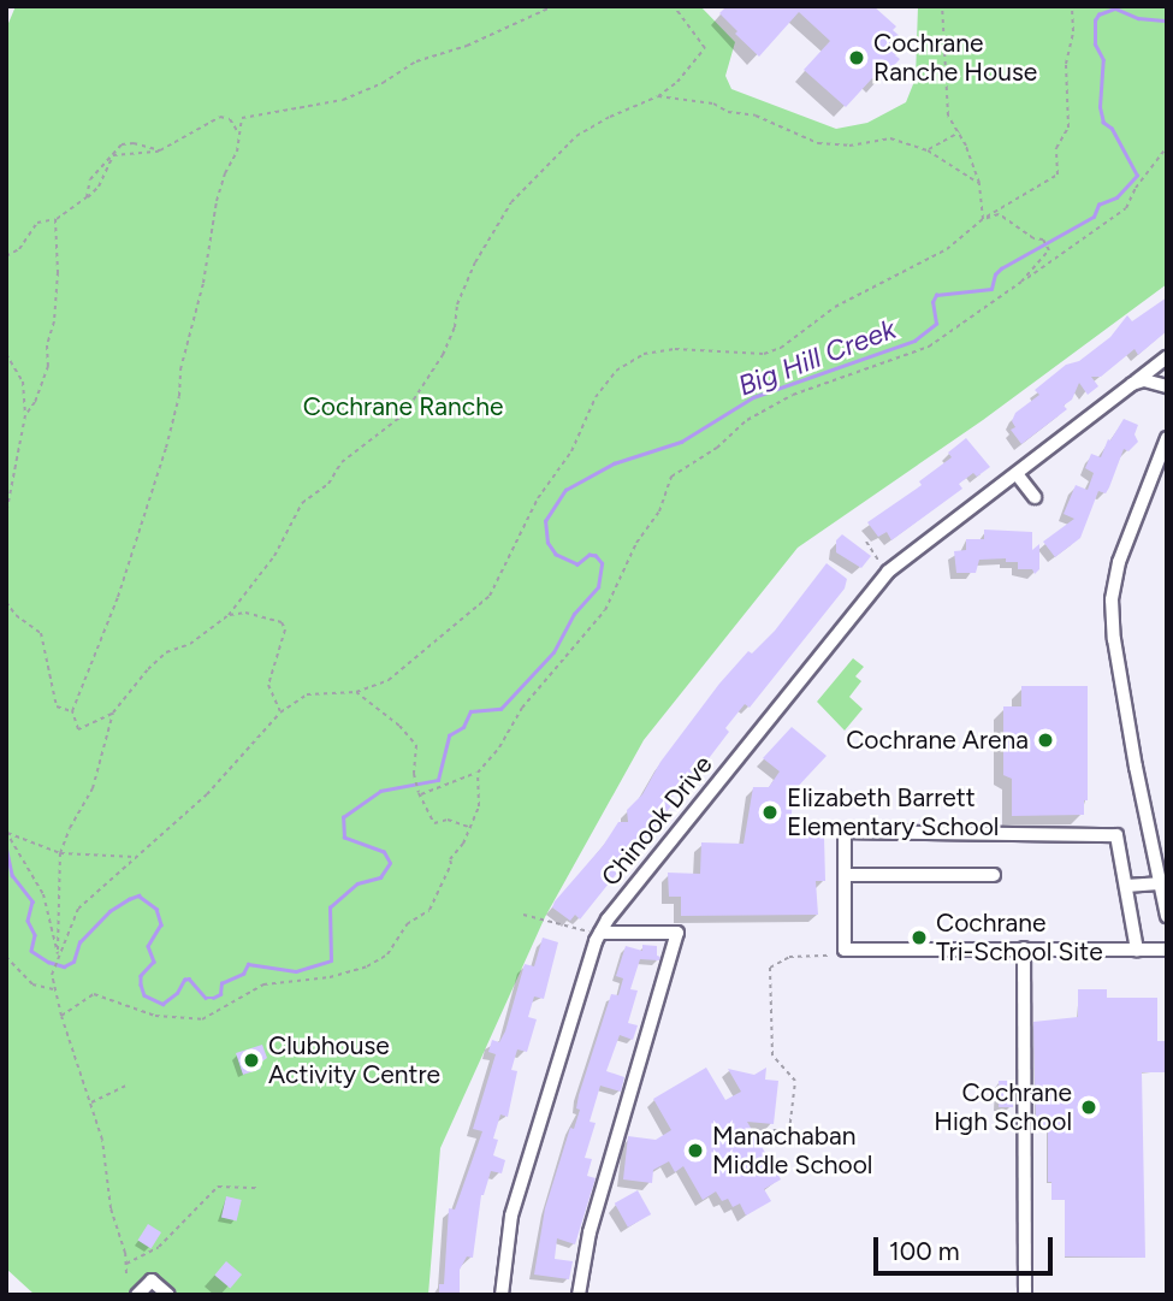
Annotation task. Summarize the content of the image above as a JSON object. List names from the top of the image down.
{
  "streets": {
    "street": ["Chinook Drive"]
  },
  "water": ["Big Hill Creek"],
  "parks": ["Cochrane Ranche"],
  "places": [
    "Cochrane Ranche House",
    "Cochrane Arena",
    "Elizabeth Barrett Elementary School",
    "Cochrane Tri-School Site",
    "Clubhouse Activity Centre",
    "Cochrane High School",
    "Manachaban Middle School"
  ],
  "scale_bar": "100 m"
}
